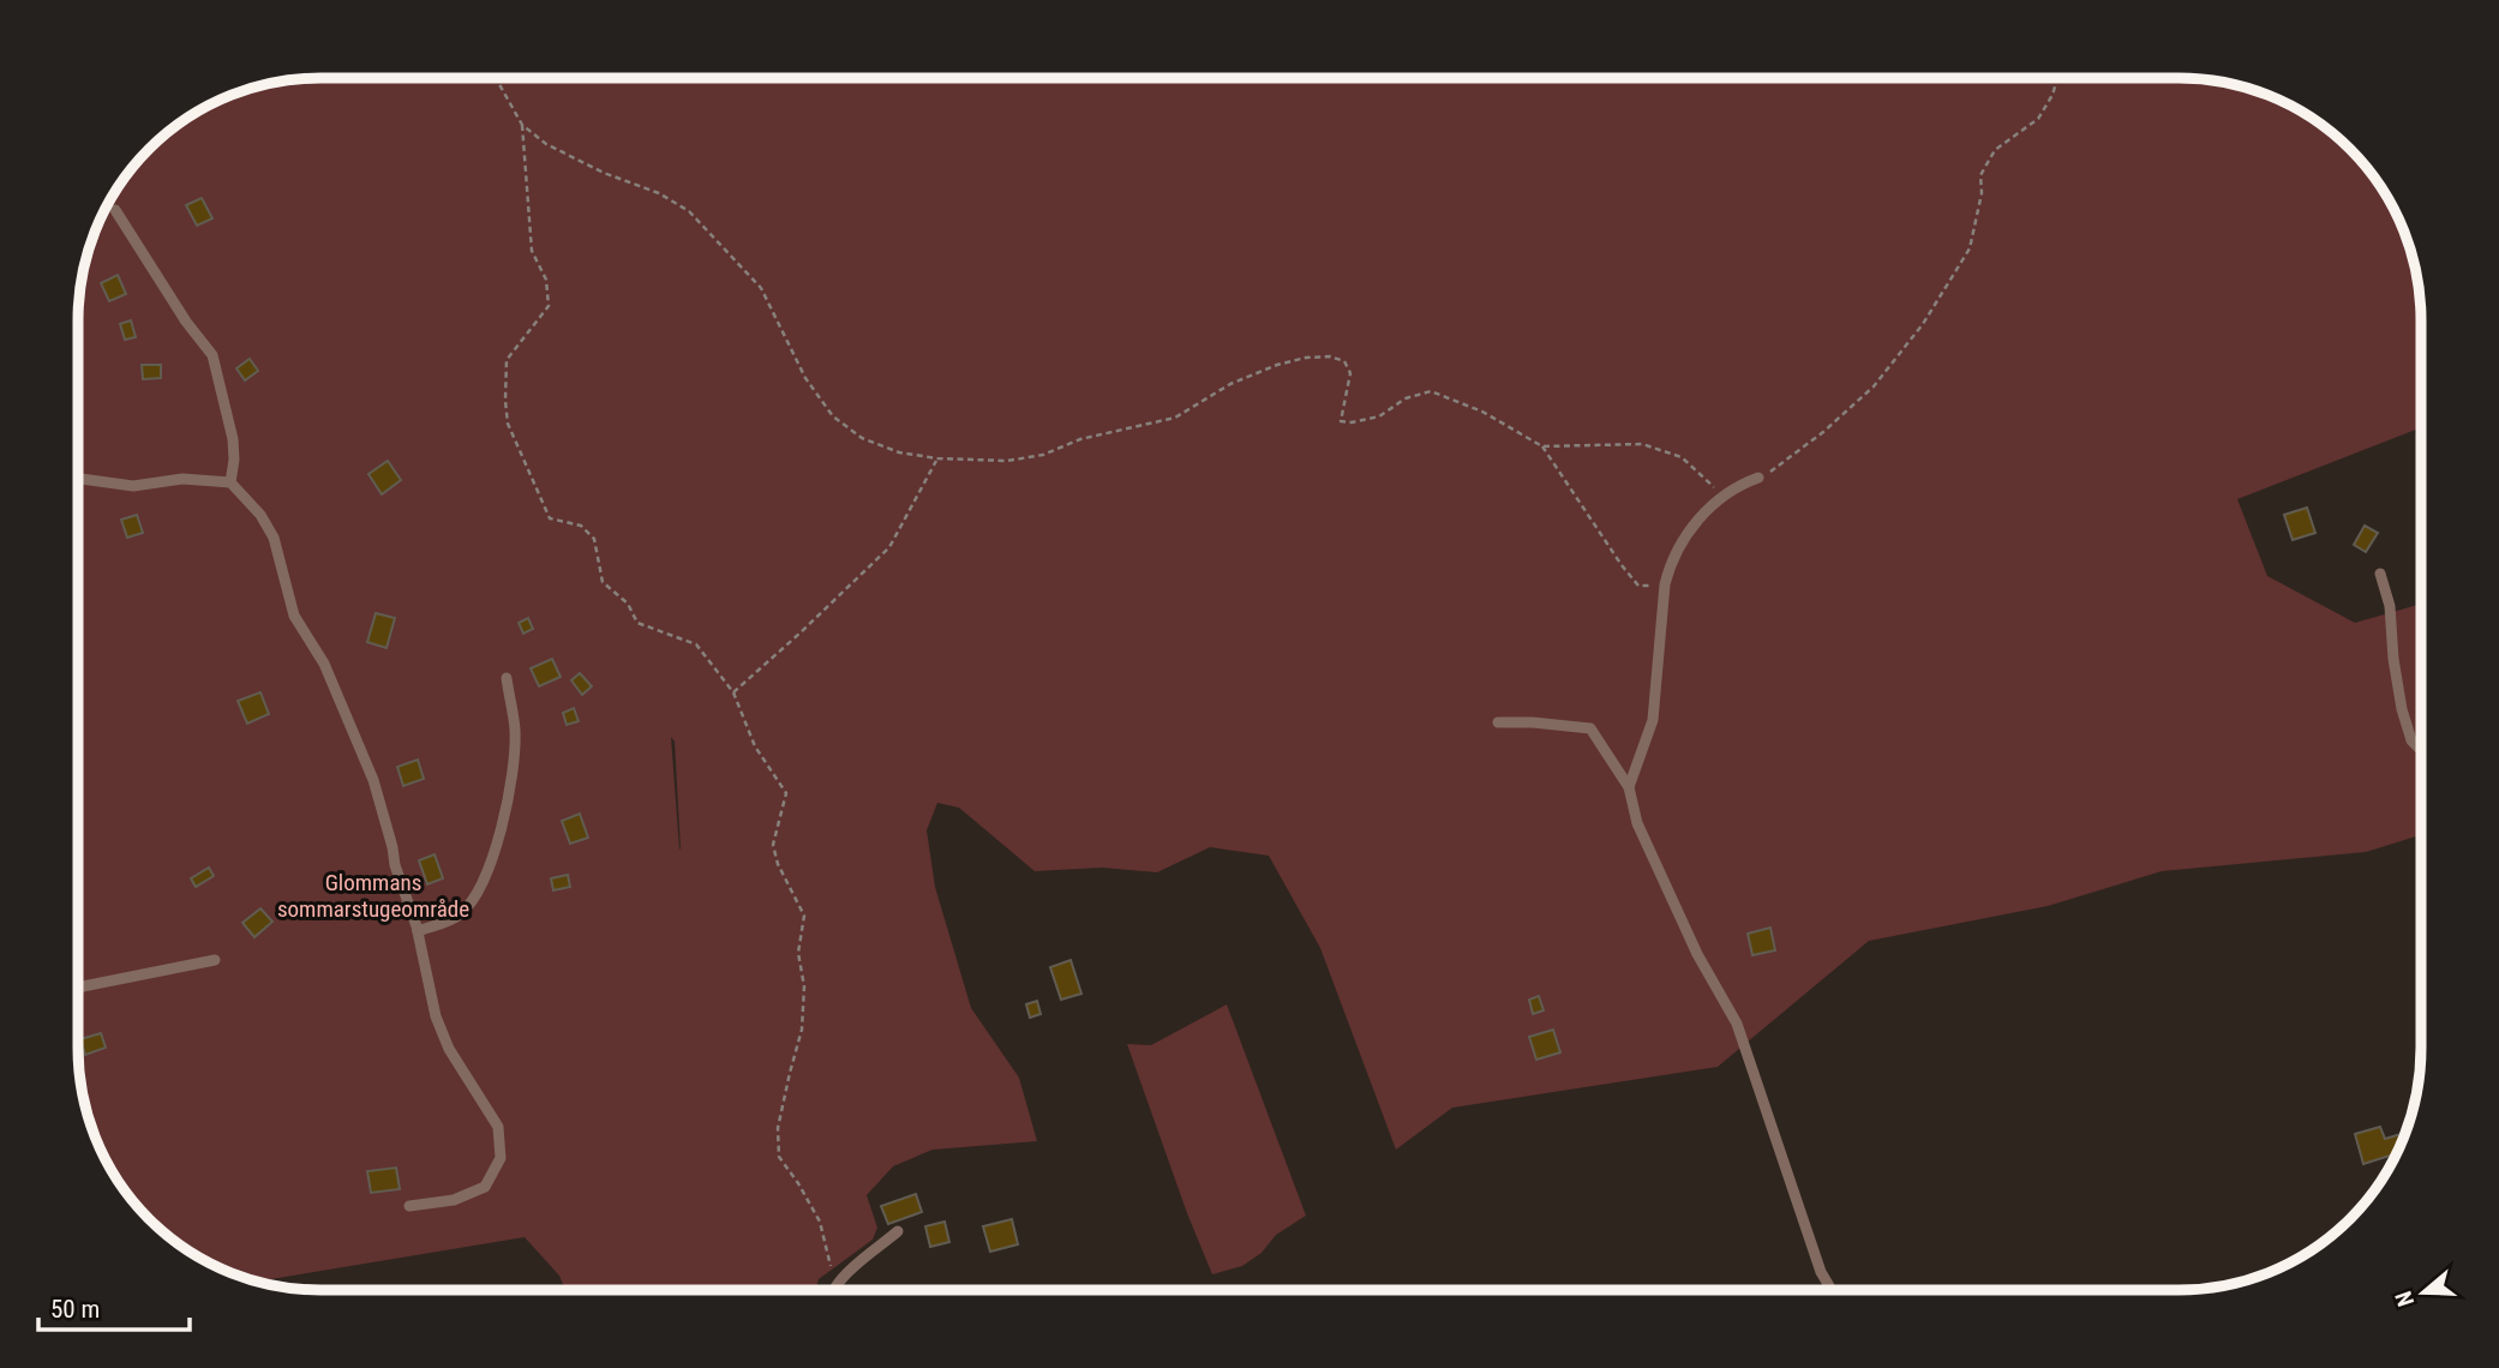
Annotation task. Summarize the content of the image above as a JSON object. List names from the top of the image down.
{
  "parks": ["Glommans sommarstugeområde"],
  "scale_bar": "50 m",
  "north": "left"
}
